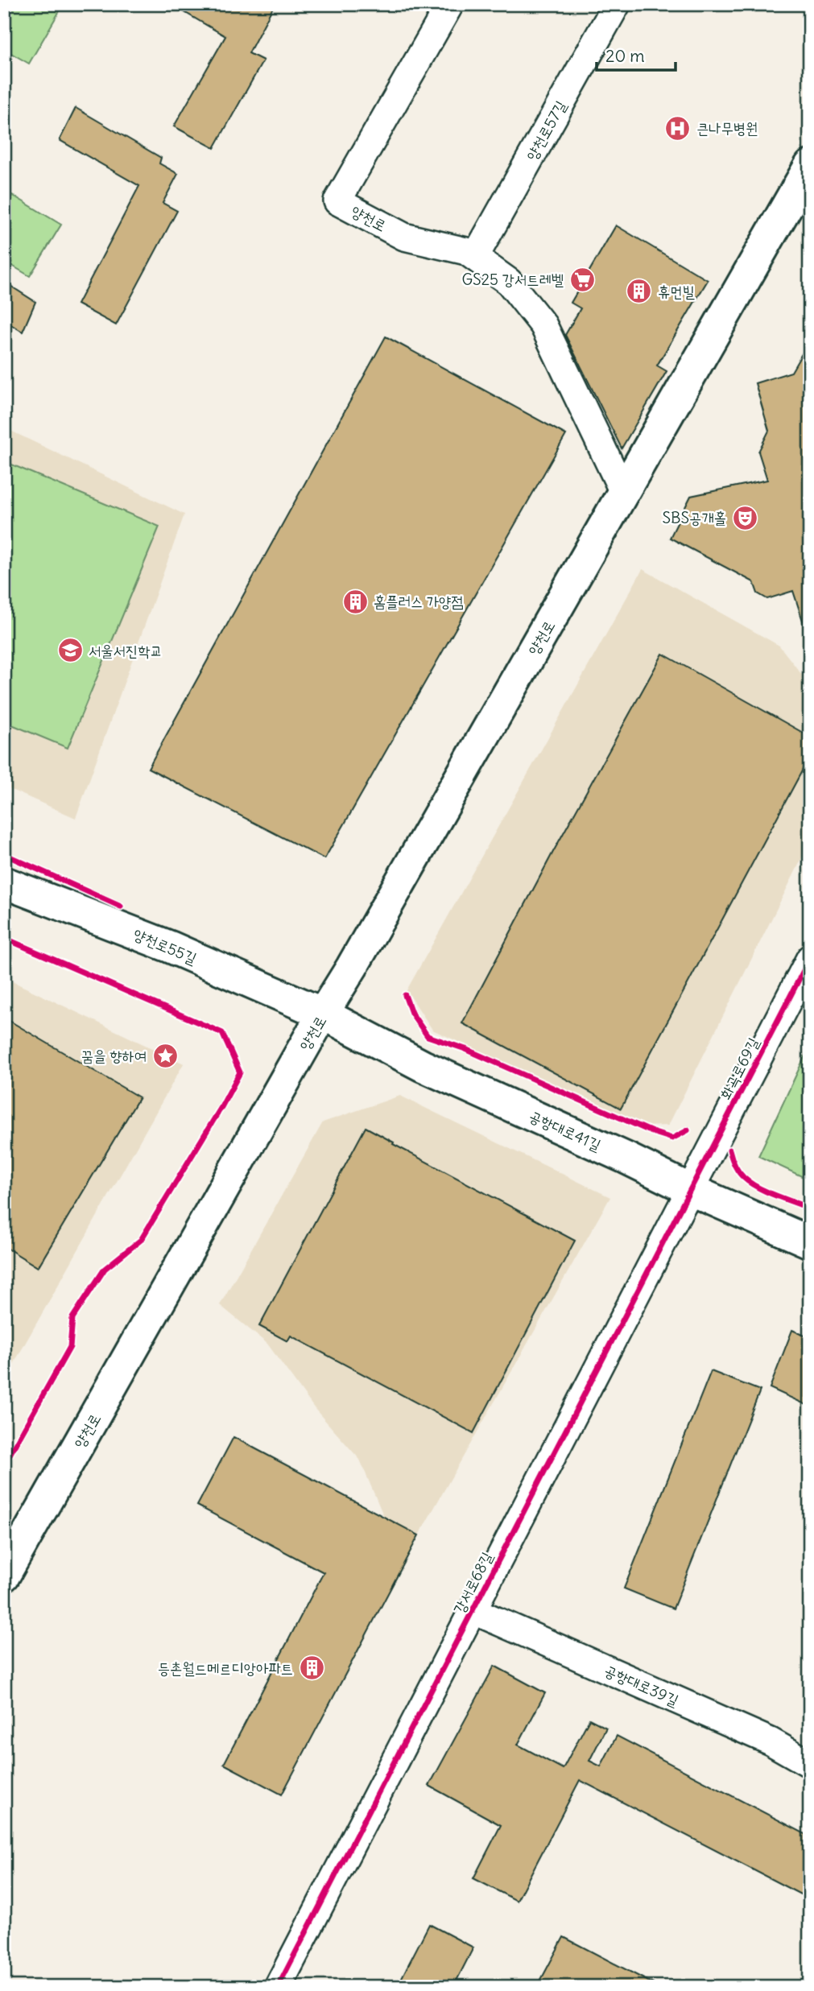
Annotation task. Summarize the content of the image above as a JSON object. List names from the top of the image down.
{
  "streets": {
    "main road": ["양천로", "양천로55길", "공항대로41길"],
    "street": [
      "양천로57길",
      "화곡로69길",
      "강서로68길",
      "공항대로39길"
    ]
  },
  "crossings": [
    ["양천로57길", "양천로"],
    ["양천로", "양천로55길"],
    ["양천로", "공항대로41길"],
    ["양천로55길", "공항대로41길"],
    ["화곡로69길", "공항대로41길"],
    ["화곡로69길", "강서로68길"],
    ["공항대로41길", "강서로68길"],
    ["강서로68길", "공항대로39길"]
  ],
  "places": {
    "hospital": ["큰나무병원"],
    "supermarket": ["GS25 강서트레벨"],
    "building": ["휴먼빌", "홈플러스 가양점", "등촌월드메르디앙아파트"],
    "theatre": ["SBS공개홀"],
    "school or university": ["서울서진학교"],
    "place": ["꿈을 향하여"]
  },
  "scale_bar": "20 m"
}
